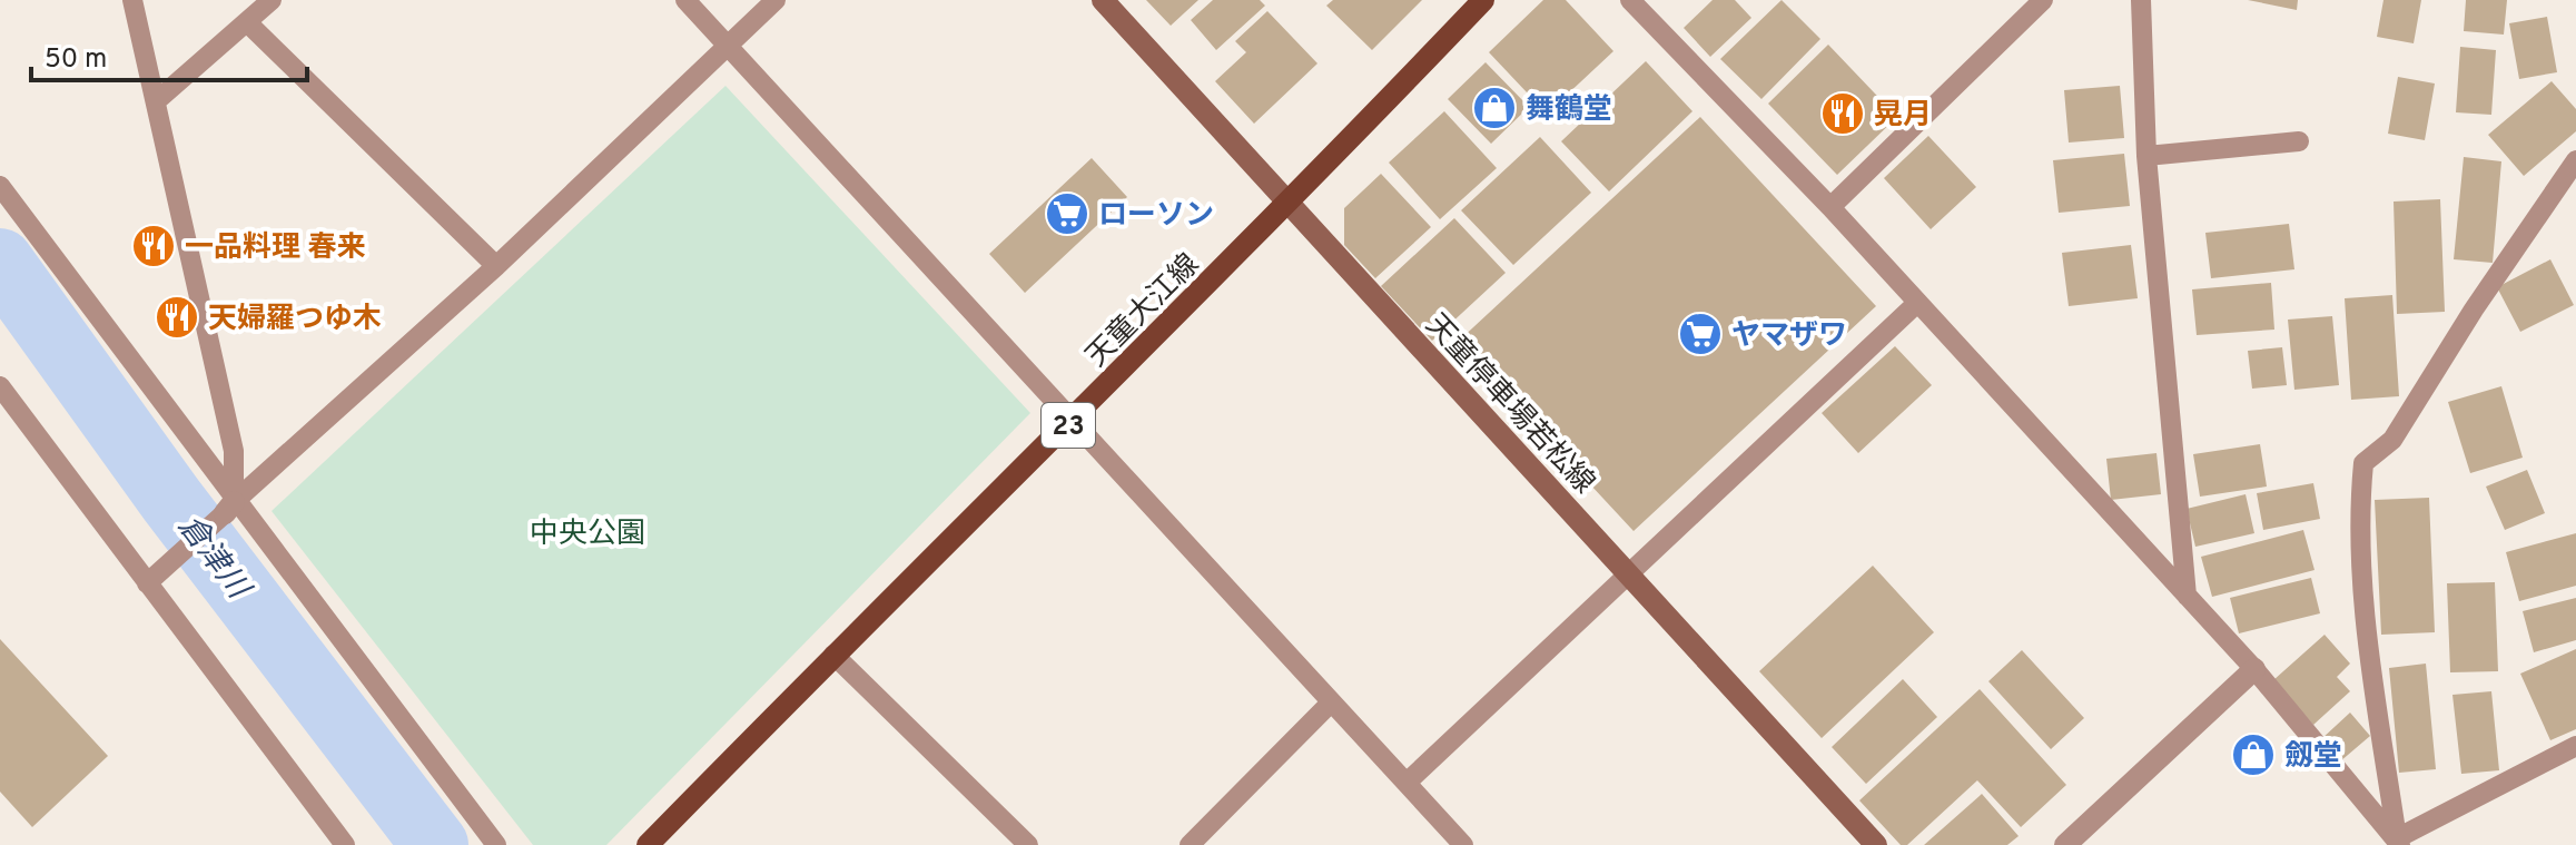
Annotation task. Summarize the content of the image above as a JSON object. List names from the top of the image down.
{
  "streets": {
    "main road": ["天童大江線", "天童停車場若松線", "23"]
  },
  "crossings": [
    ["天童大江線", "天童停車場若松線"]
  ],
  "water": ["倉津川"],
  "parks": ["中央公園"],
  "places": {
    "shop": ["舞鶴堂", "劔堂"],
    "restaurant": ["晃月", "一品料理 春来", "天婦羅つゆ木"],
    "supermarket": ["ローソン", "ヤマザワ"]
  },
  "scale_bar": "50 m"
}
